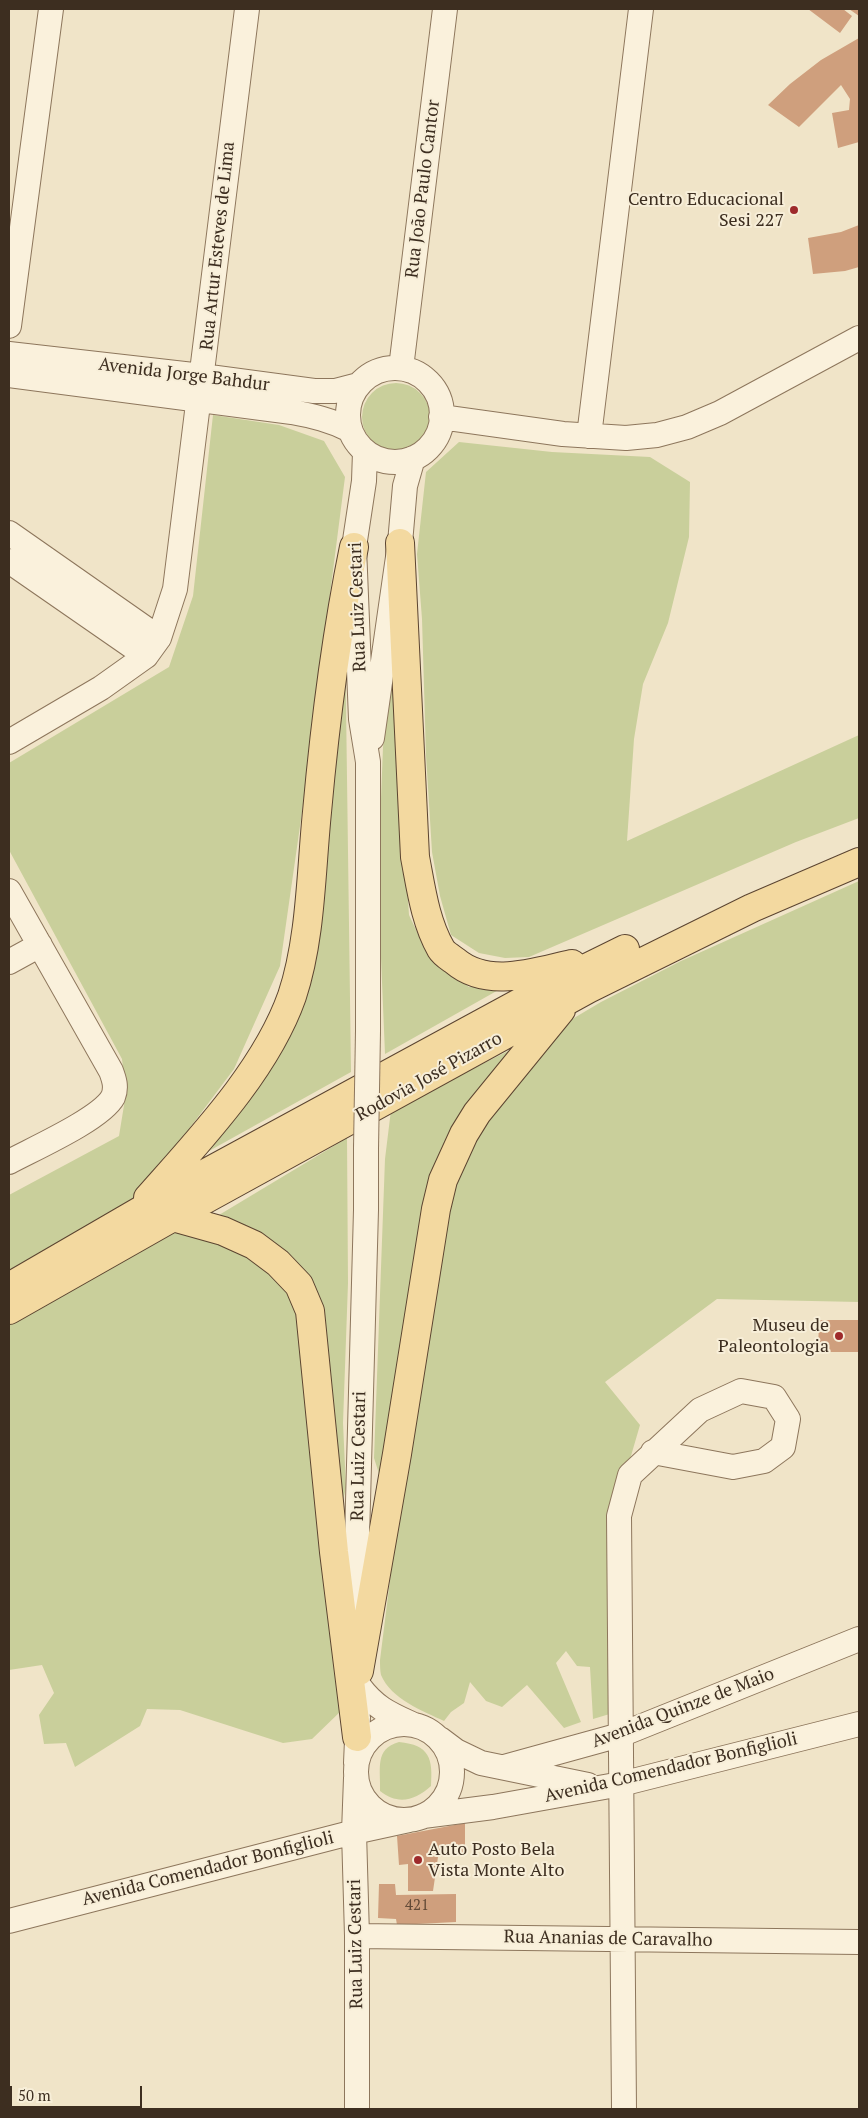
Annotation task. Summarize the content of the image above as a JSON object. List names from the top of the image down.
{
  "streets": {
    "main road": ["Rodovia José Pizarro"],
    "street": [
      "Rua João Paulo Cantor",
      "Rua Artur Esteves de Lima",
      "Avenida Jorge Bahdur",
      "Rua Luiz Cestari",
      "Avenida Quinze de Maio",
      "Avenida Comendador Bonfiglioli",
      "Rua Ananias de Caravalho"
    ]
  },
  "crossings": [
    ["Rua João Paulo Cantor", "Avenida Jorge Bahdur"],
    ["Rua João Paulo Cantor", "Rua Luiz Cestari"],
    ["Rua Artur Esteves de Lima", "Avenida Jorge Bahdur"],
    ["Avenida Jorge Bahdur", "Rua Luiz Cestari"],
    ["Rua Luiz Cestari", "Avenida Comendador Bonfiglioli"],
    ["Rua Luiz Cestari", "Rua Ananias de Caravalho"]
  ],
  "places": ["Centro Educacional Sesi 227", "Museu de Paleontologia", "Auto Posto Bela Vista Monte Alto"],
  "house_numbers": ["421"],
  "scale_bar": "50 m"
}
